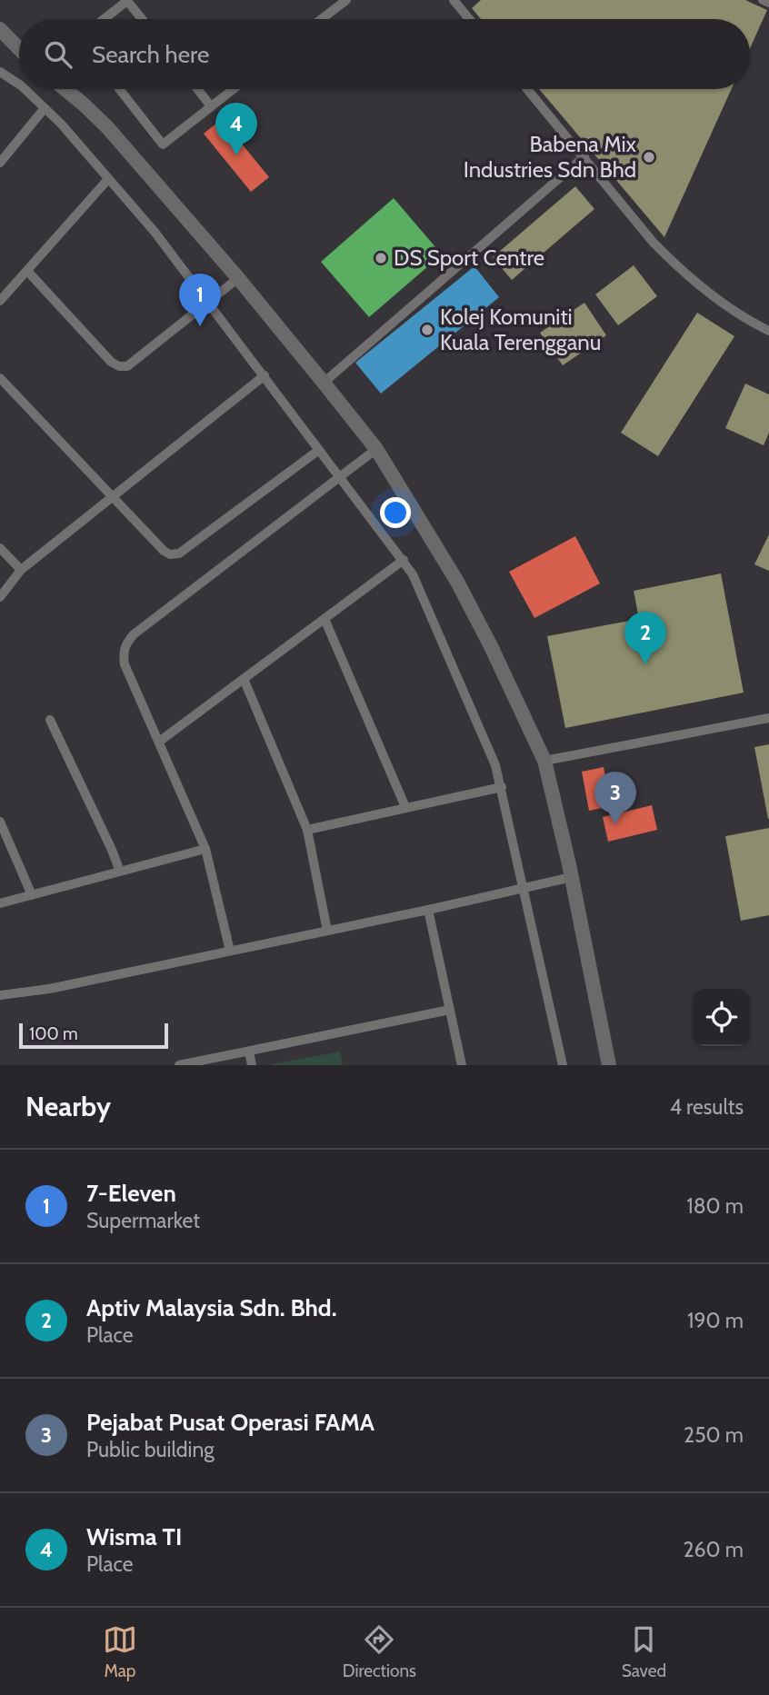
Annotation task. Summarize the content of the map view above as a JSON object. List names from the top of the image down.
{
  "places": ["Babena Mix Industries Sdn Bhd", "DS Sport Centre", "Kolej Komuniti Kuala Terengganu"],
  "scale_bar": "100 m",
  "page": {
    "search": "Search here",
    "pins": [
      "4",
      "1",
      "2",
      "3"
    ],
    "scale": "100 m",
    "heading": ["Nearby", "4 results"],
    "list": [
      {
        "mark": "1",
        "name": "7-Eleven",
        "note": "Supermarket",
        "value": "180 m"
      },
      {
        "mark": "2",
        "name": "Aptiv Malaysia Sdn. Bhd.",
        "note": "Place",
        "value": "190 m"
      },
      {
        "mark": "3",
        "name": "Pejabat Pusat Operasi FAMA",
        "note": "Public building",
        "value": "250 m"
      },
      {
        "mark": "4",
        "name": "Wisma TI",
        "note": "Place",
        "value": "260 m"
      }
    ],
    "nav": ["Map", "Directions", "Saved"]
  }
}
